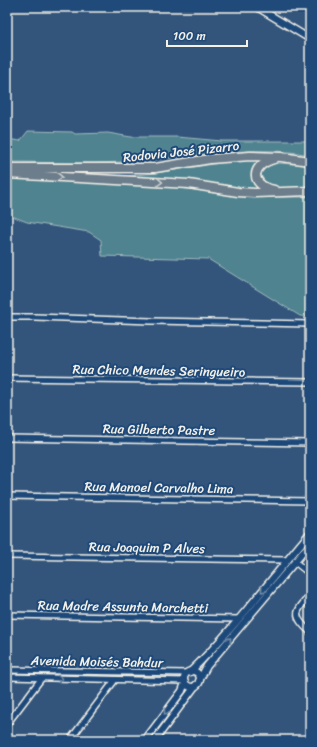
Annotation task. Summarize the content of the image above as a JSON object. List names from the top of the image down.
{
  "streets": {
    "main road": ["Rodovia José Pizarro"],
    "street": [
      "Rua Chico Mendes Seringueiro",
      "Rua Gilberto Pastre",
      "Rua Manoel Carvalho Lima",
      "Rua Joaquim P Alves",
      "Rua Madre Assunta Marchetti",
      "Avenida Moisés Bahdur"
    ]
  },
  "scale_bar": "100 m"
}
